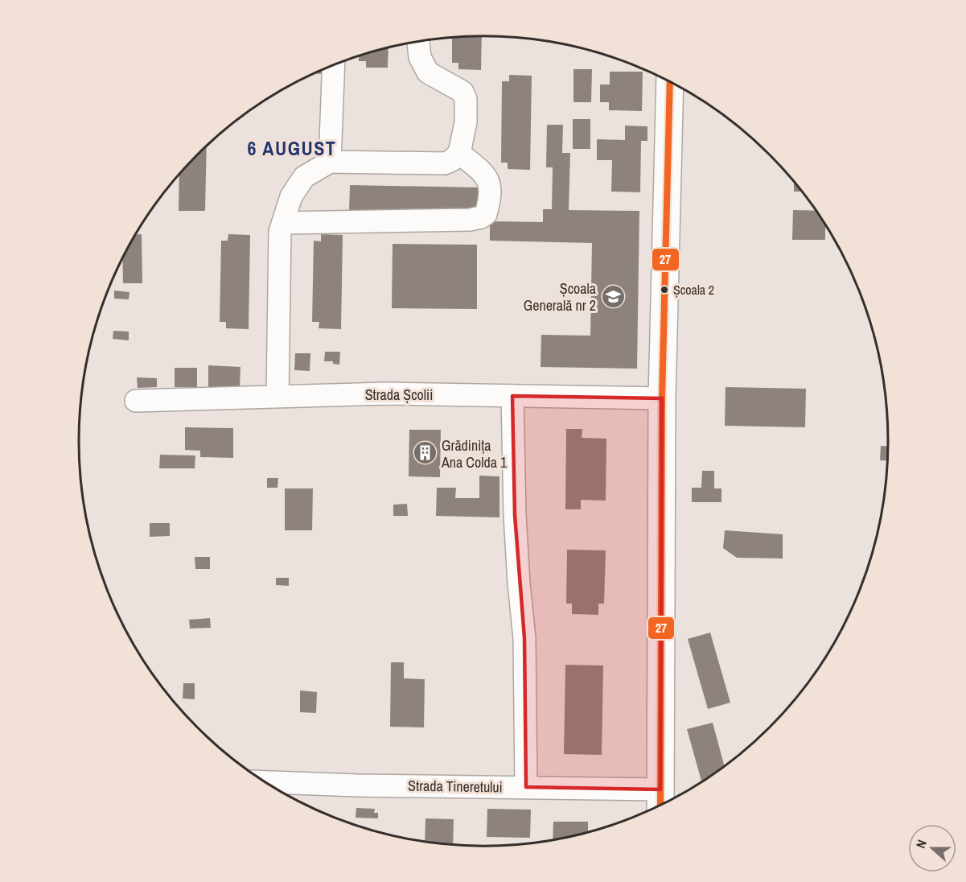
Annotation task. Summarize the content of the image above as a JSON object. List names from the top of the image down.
{
  "streets": {
    "street": ["Strada Școlii", "Strada Tineretului"]
  },
  "districts": ["6 AUGUST"],
  "places": {
    "other": ["Școala 2"],
    "school or university": ["Școala Generală nr 2"],
    "building": ["Grădinița Ana Colda 1"]
  },
  "lines": ["transit line 27"],
  "north": "left"
}
